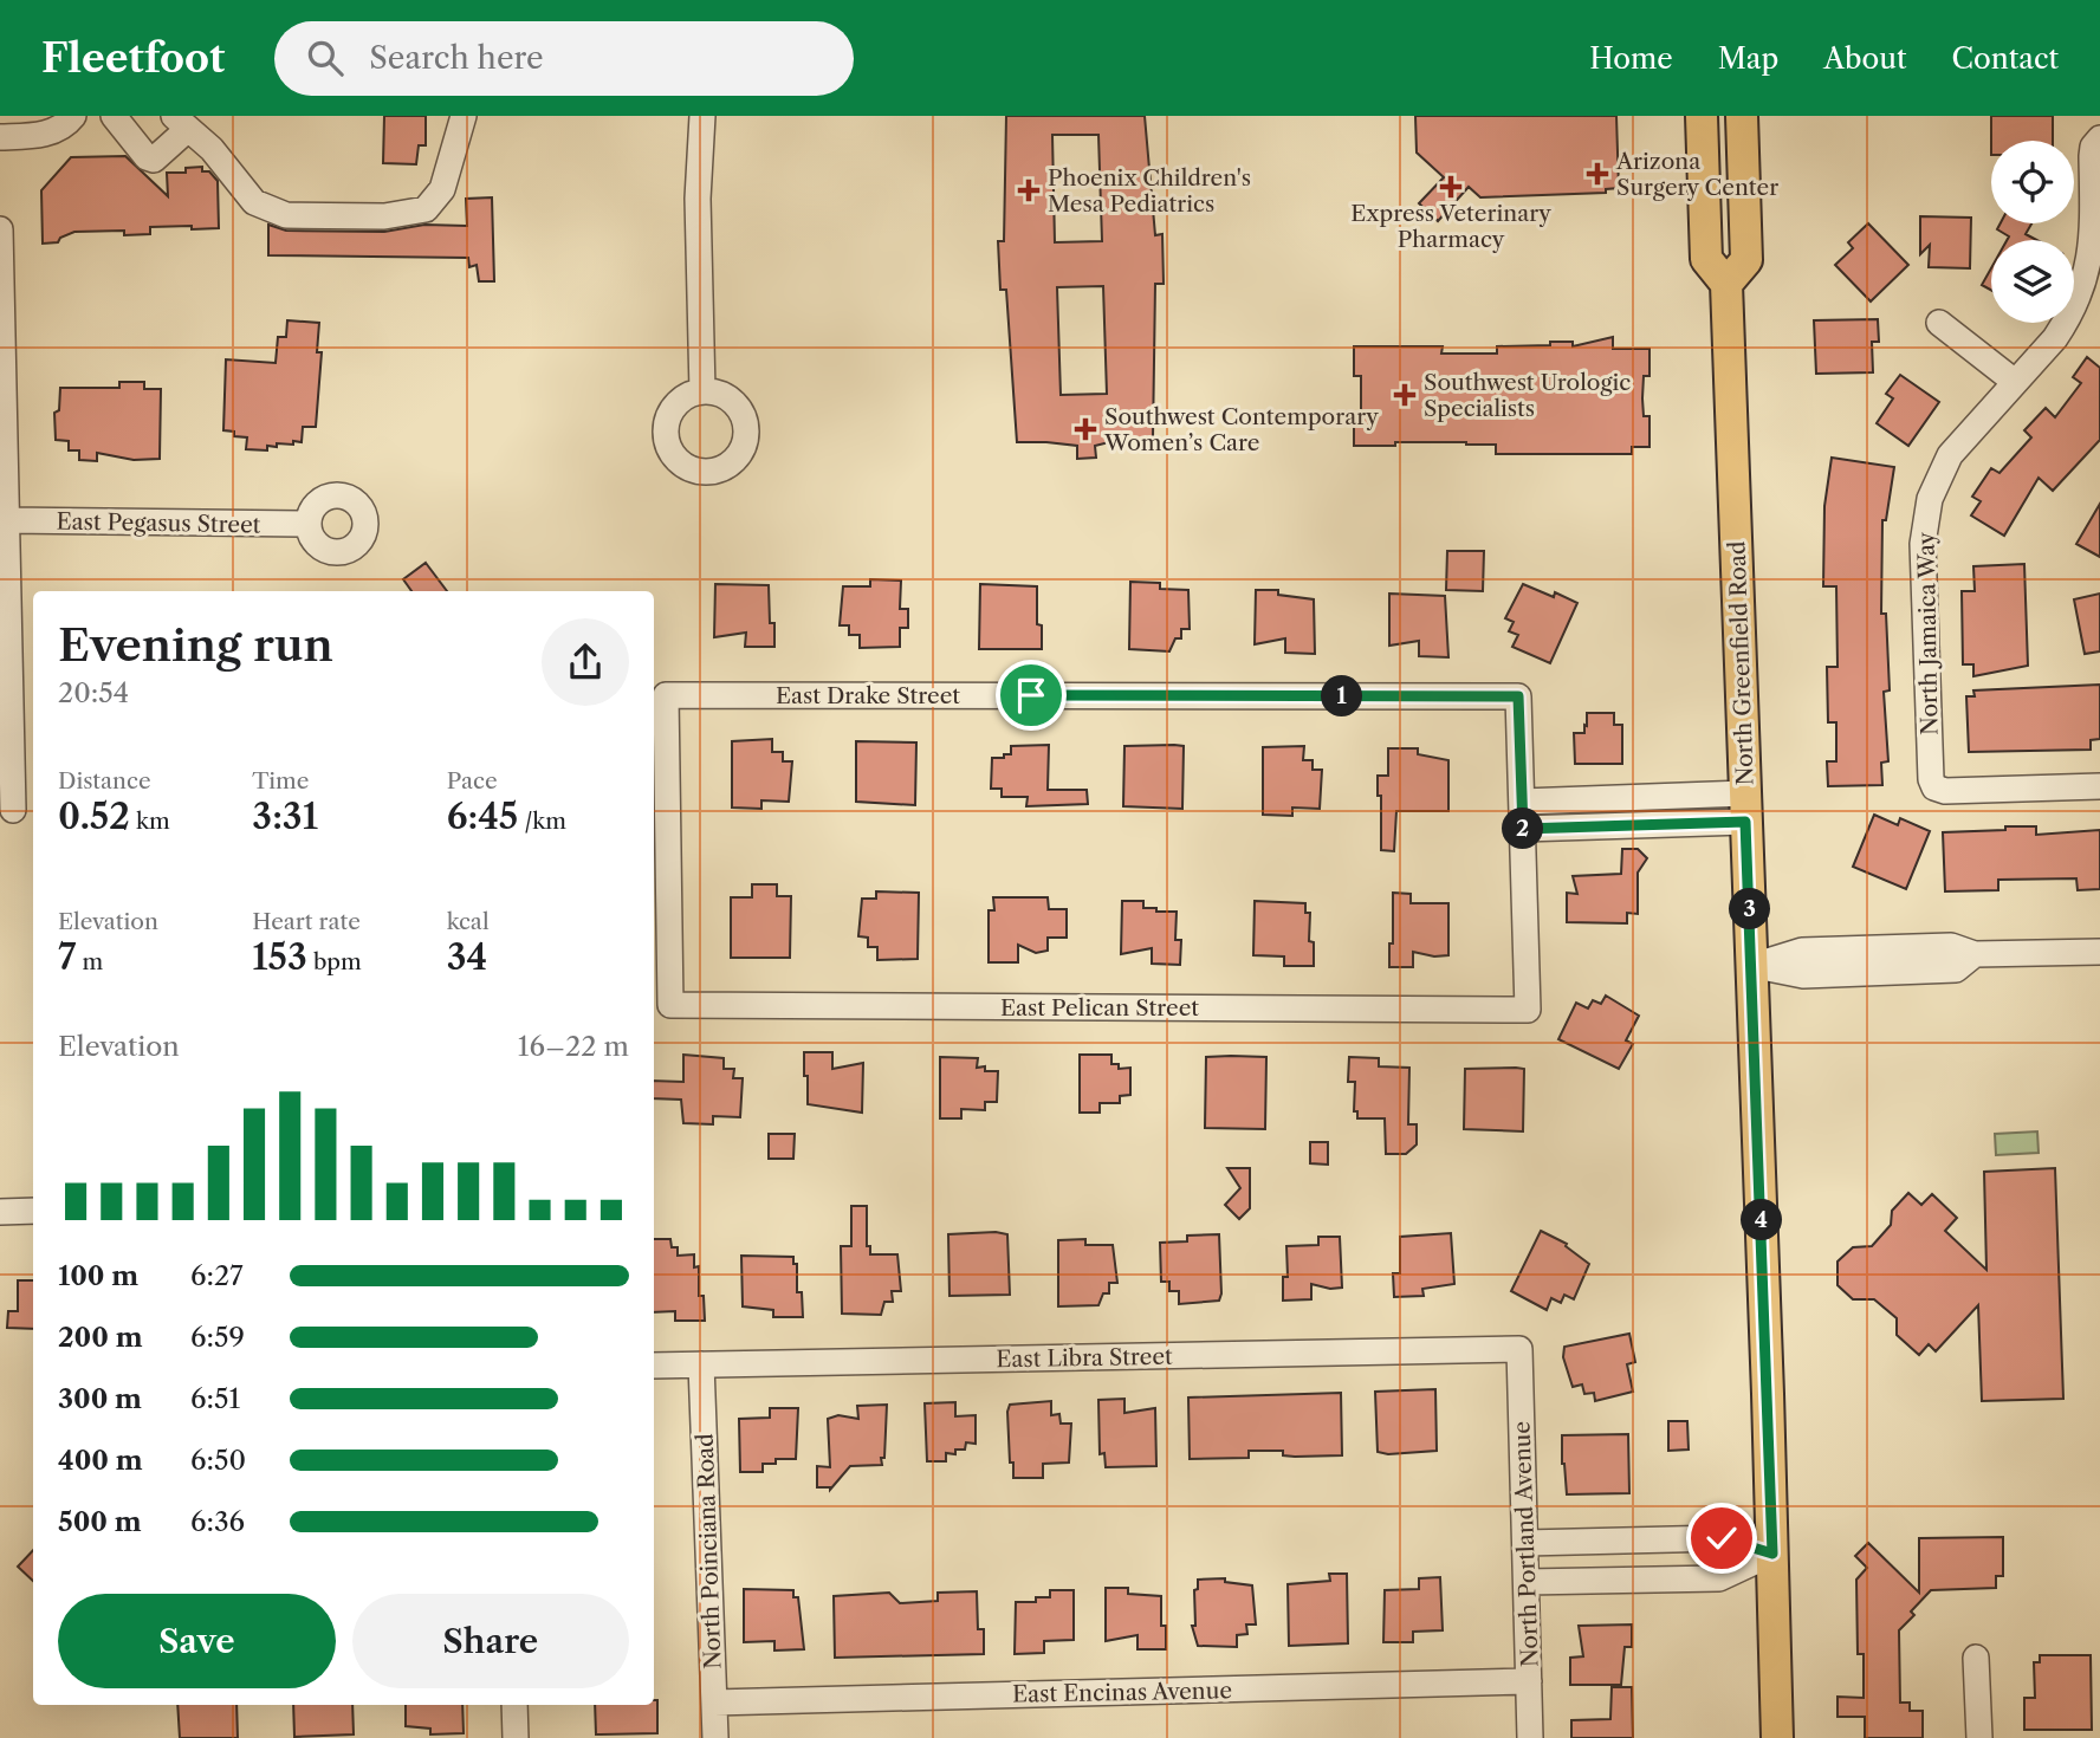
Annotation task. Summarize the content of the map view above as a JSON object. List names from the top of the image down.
{
  "streets": {
    "main road": ["North Greenfield Road"],
    "street": [
      "East Pegasus Street",
      "North Jamaica Way",
      "East Drake Street",
      "East Pelican Street",
      "East Libra Street",
      "North Portland Avenue",
      "North Poinciana Road",
      "East Encinas Avenue"
    ]
  },
  "crossings": [
    ["East Drake Street", "East Pelican Street"],
    ["East Libra Street", "North Portland Avenue"],
    ["East Libra Street", "North Poinciana Road"],
    ["North Portland Avenue", "East Encinas Avenue"],
    ["North Poinciana Road", "East Encinas Avenue"]
  ],
  "places": {
    "health": [
      "Arizona Surgery Center",
      "Express Veterinary Pharmacy",
      "Phoenix Children's Mesa Pediatrics",
      "Southwest Urologic Specialists",
      "Southwest Contemporary Women’s Care"
    ]
  },
  "page": {
    "header": "Fleetfoot",
    "search": "Search here",
    "nav": [
      "Home",
      "Map",
      "About",
      "Contact"
    ],
    "heading": ["Evening run", "20:54"],
    "pins": [
      "1",
      "2",
      "3",
      "4"
    ],
    "stats": [
      ["Distance", "0.52 km"],
      ["Time", "3:31"],
      ["Pace", "6:45 /km"],
      ["Elevation", "7 m"],
      ["Heart rate", "153 bpm"],
      ["kcal", "34"]
    ],
    "chart": ["Elevation", "16–22 m"],
    "list": [
      {
        "name": "100 m",
        "note": "6:27"
      },
      {
        "name": "200 m",
        "note": "6:59"
      },
      {
        "name": "300 m",
        "note": "6:51"
      },
      {
        "name": "400 m",
        "note": "6:50"
      },
      {
        "name": "500 m",
        "note": "6:36"
      }
    ],
    "buttons": ["Save", "Share"]
  }
}
